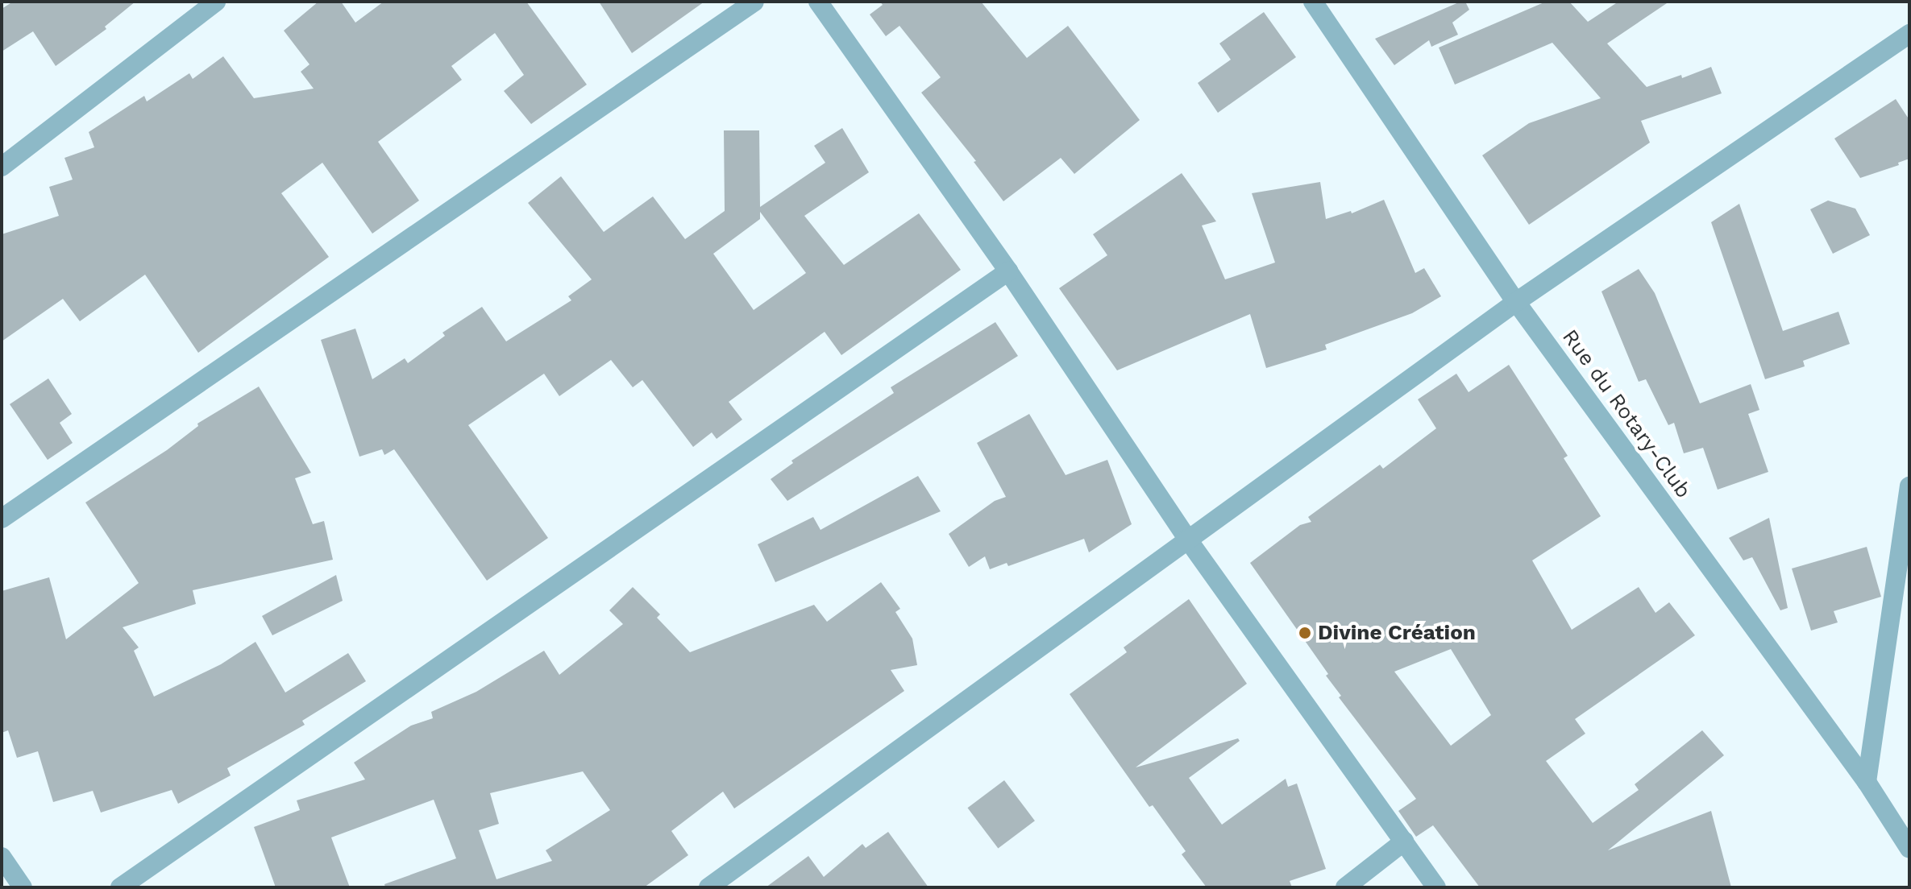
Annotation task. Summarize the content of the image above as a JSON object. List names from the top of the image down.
{
  "streets": {
    "street": ["Rue du Rotary-Club"]
  },
  "places": ["Divine Création"]
}
